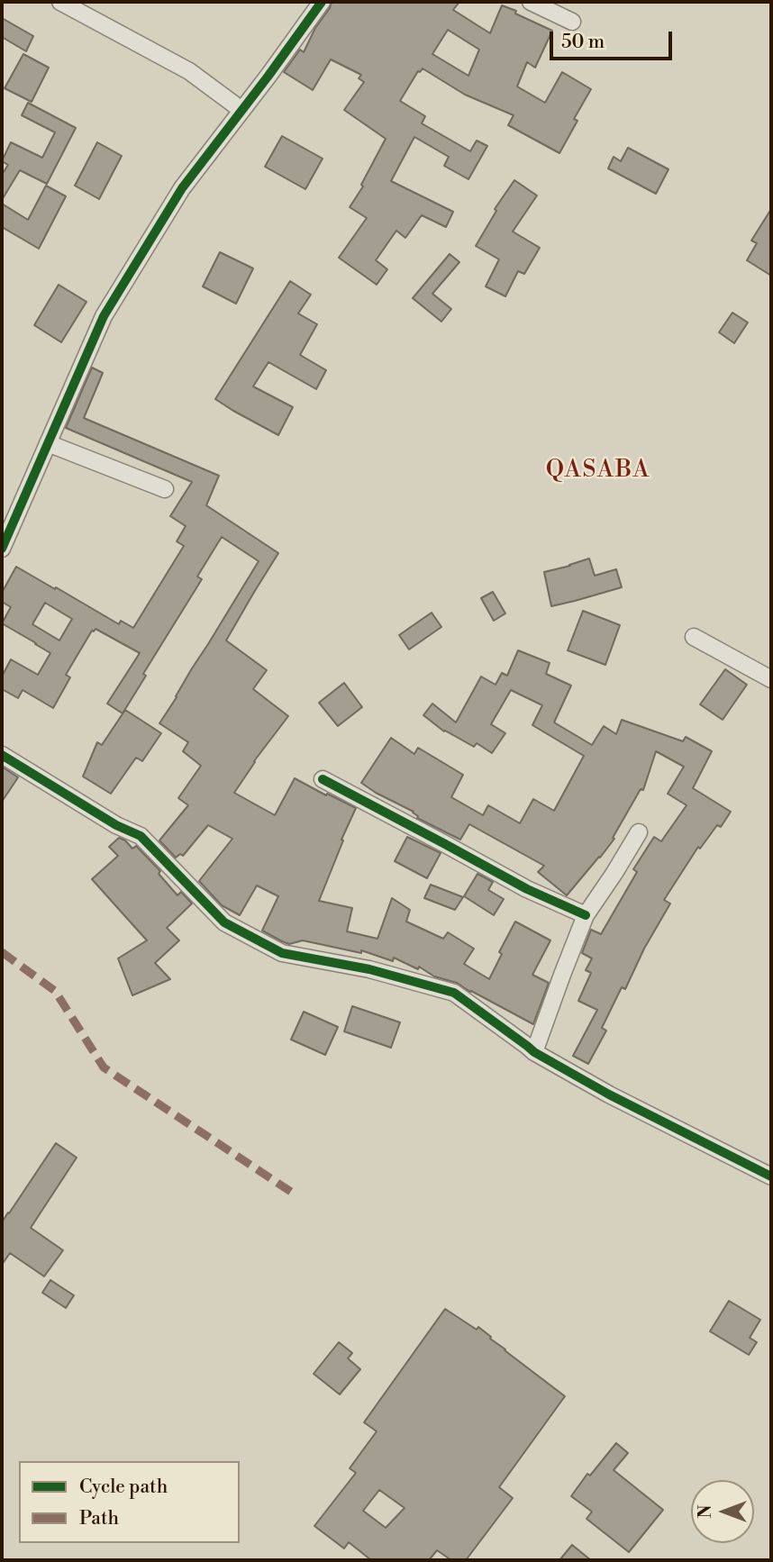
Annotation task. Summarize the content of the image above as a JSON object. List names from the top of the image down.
{
  "districts": ["QASABA"],
  "legend": ["Cycle path", "Path"],
  "scale_bar": "50 m",
  "north": "left"
}
